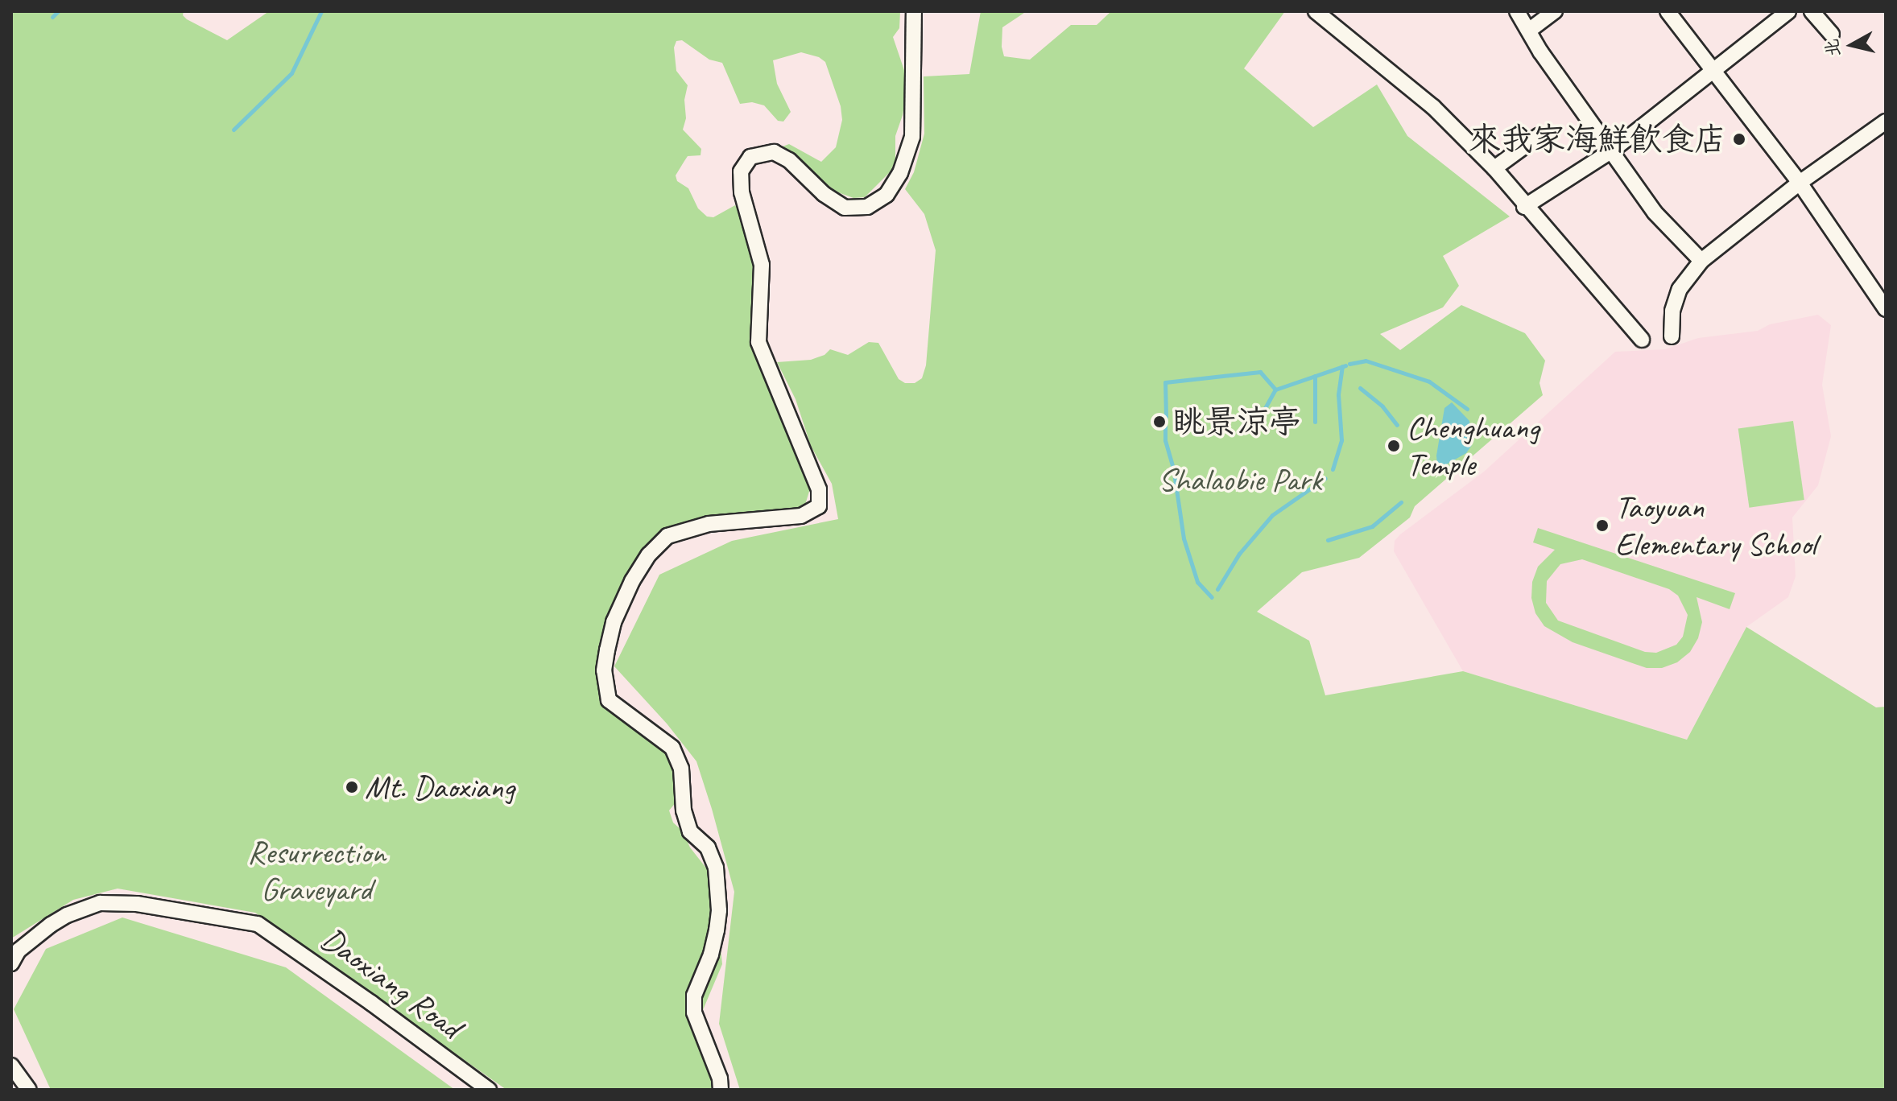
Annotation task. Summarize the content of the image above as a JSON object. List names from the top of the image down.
{
  "streets": {
    "street": ["Daoxiang Road"]
  },
  "parks": ["Shalaobie Park", "Resurrection Graveyard"],
  "places": [
    "來我家海鮮飲食店",
    "眺景涼亭",
    "Chenghuang Temple",
    "Taoyuan Elementary School",
    "Mt. Daoxiang"
  ],
  "north": "left"
}
